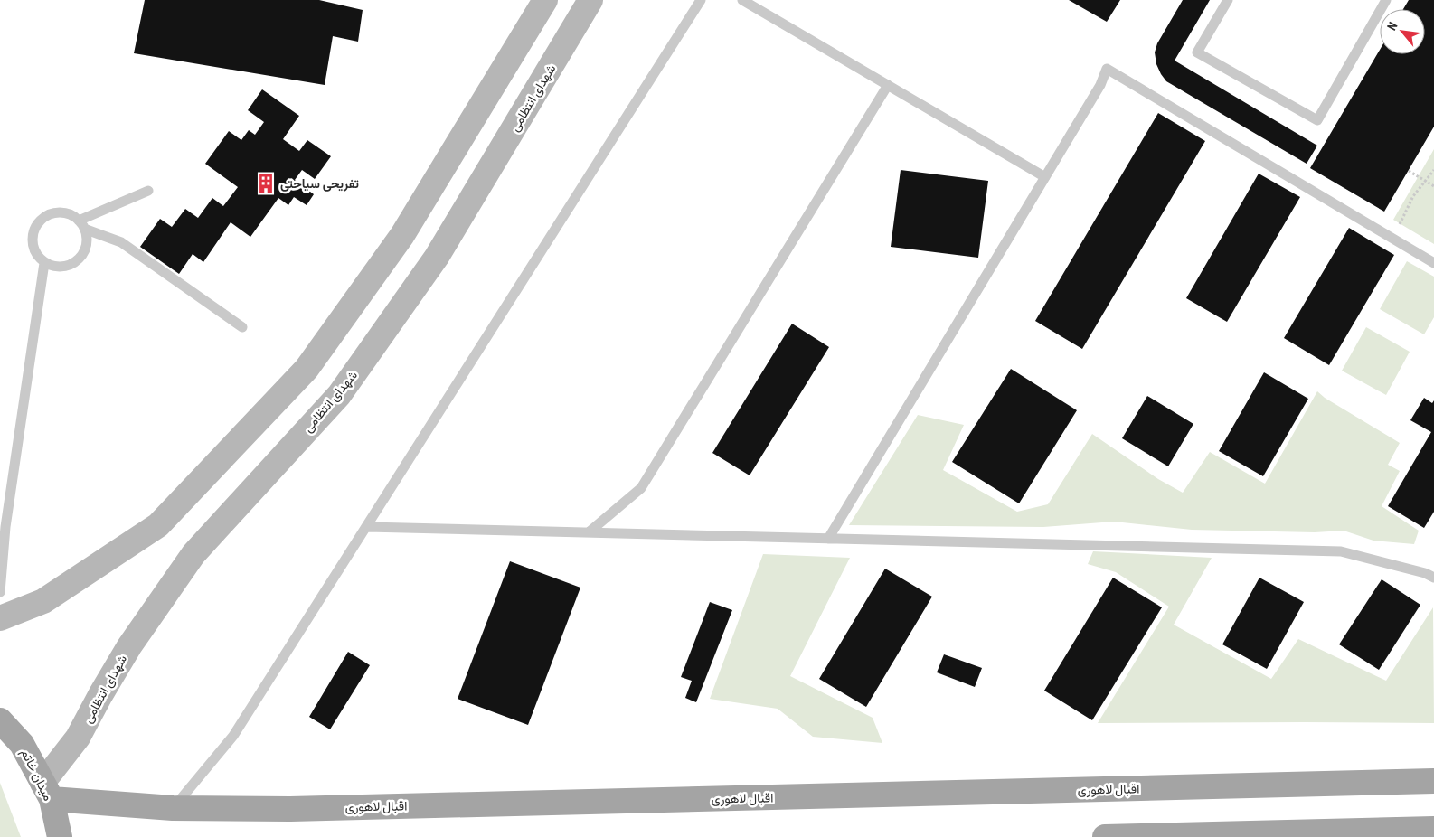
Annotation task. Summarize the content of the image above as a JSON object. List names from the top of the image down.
{
  "streets": {
    "main road": ["شهدای انتظامی", "میدان خاتم", "اقبال لاهوری"]
  },
  "crossings": [
    ["شهدای انتظامی", "میدان خاتم"],
    ["شهدای انتظامی", "اقبال لاهوری"],
    ["میدان خاتم", "اقبال لاهوری"]
  ],
  "places": {
    "building": ["تفریحی سیاحتی"]
  },
  "north": "top left"
}
